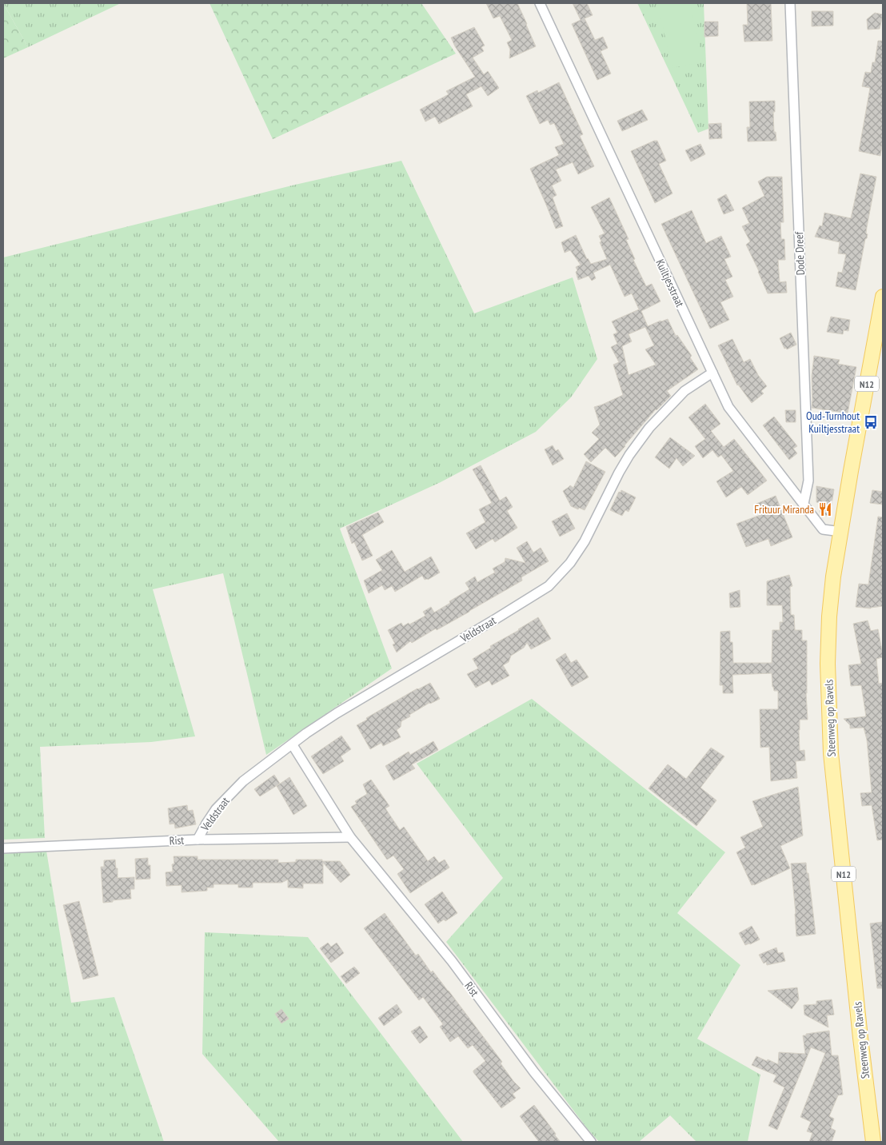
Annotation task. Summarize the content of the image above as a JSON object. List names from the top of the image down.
{
  "streets": {
    "main road": ["N12", "Steenweg op Ravels"],
    "street": [
      "Dode Dreef",
      "Kuiltjesstraat",
      "Veldstraat",
      "Rist"
    ]
  },
  "crossings": [
    ["Dode Dreef", "Kuiltjesstraat"],
    ["Kuiltjesstraat", "Veldstraat"],
    ["Kuiltjesstraat", "Steenweg op Ravels"],
    ["Veldstraat", "Rist"]
  ],
  "places": {
    "bus stop": ["Oud-Turnhout Kuiltjesstraat"],
    "restaurant": ["Frituur Miranda"]
  }
}
